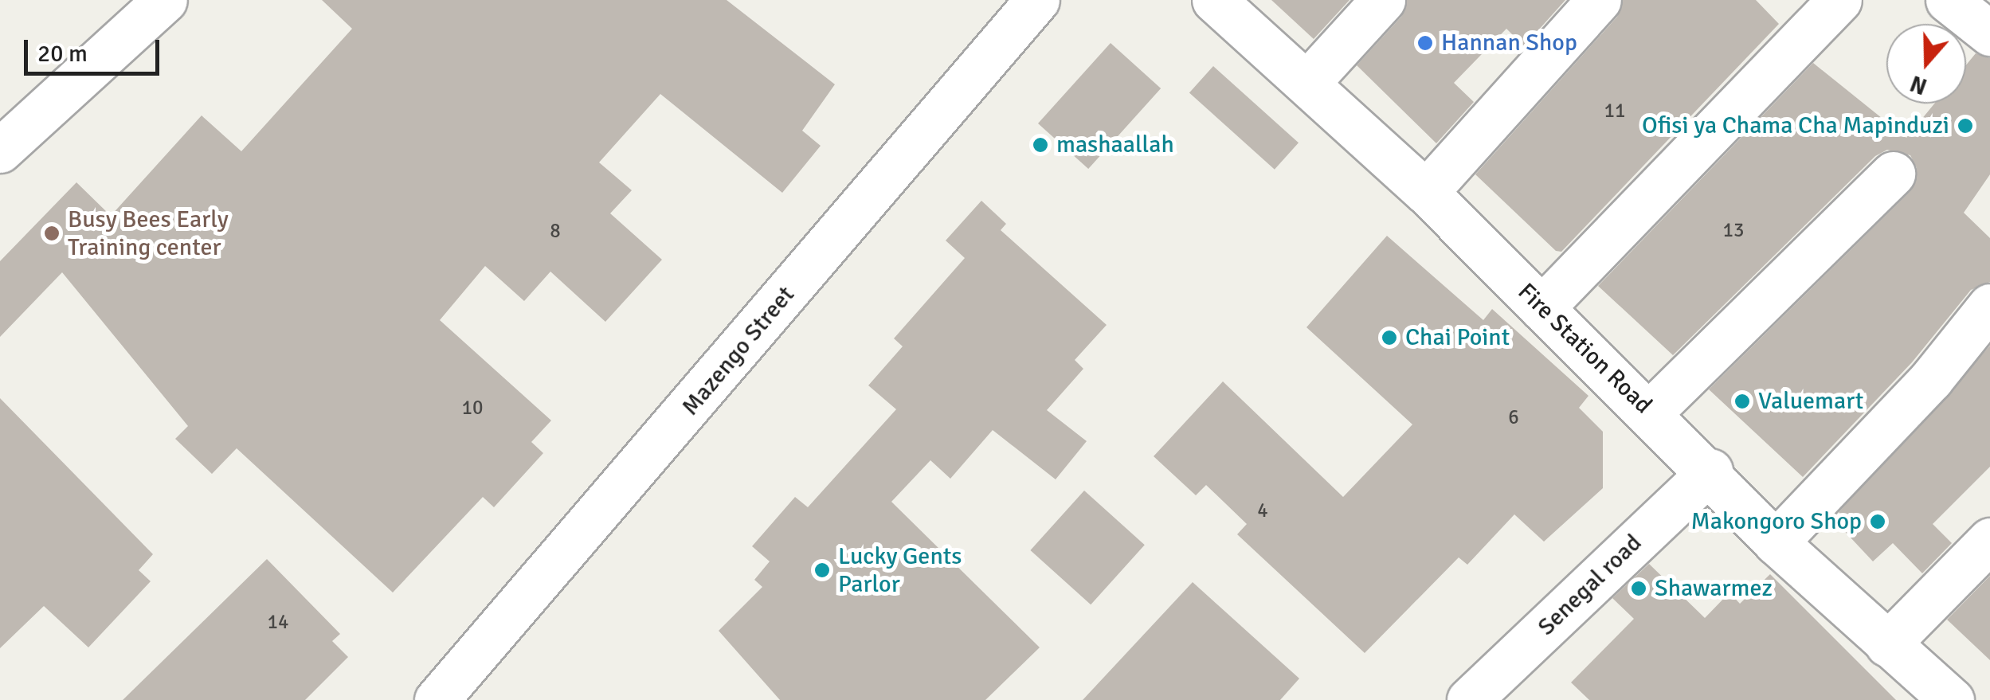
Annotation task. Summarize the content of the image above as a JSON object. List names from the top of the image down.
{
  "streets": {
    "street": ["Fire Station Road", "Mazengo Street", "Senegal road"]
  },
  "crossings": [
    ["Fire Station Road", "Senegal road"]
  ],
  "places": [
    "Hannan Shop",
    "Ofisi ya Chama Cha Mapinduzi",
    "mashaallah",
    "Busy Bees Early Training center",
    "Chai Point",
    "Valuemart",
    "Makongoro Shop",
    "Lucky Gents Parlor",
    "Shawarmez"
  ],
  "house_numbers": [
    "11",
    "13",
    "8",
    "10",
    "6",
    "4",
    "14"
  ],
  "scale_bar": "20 m",
  "north": "bottom"
}
